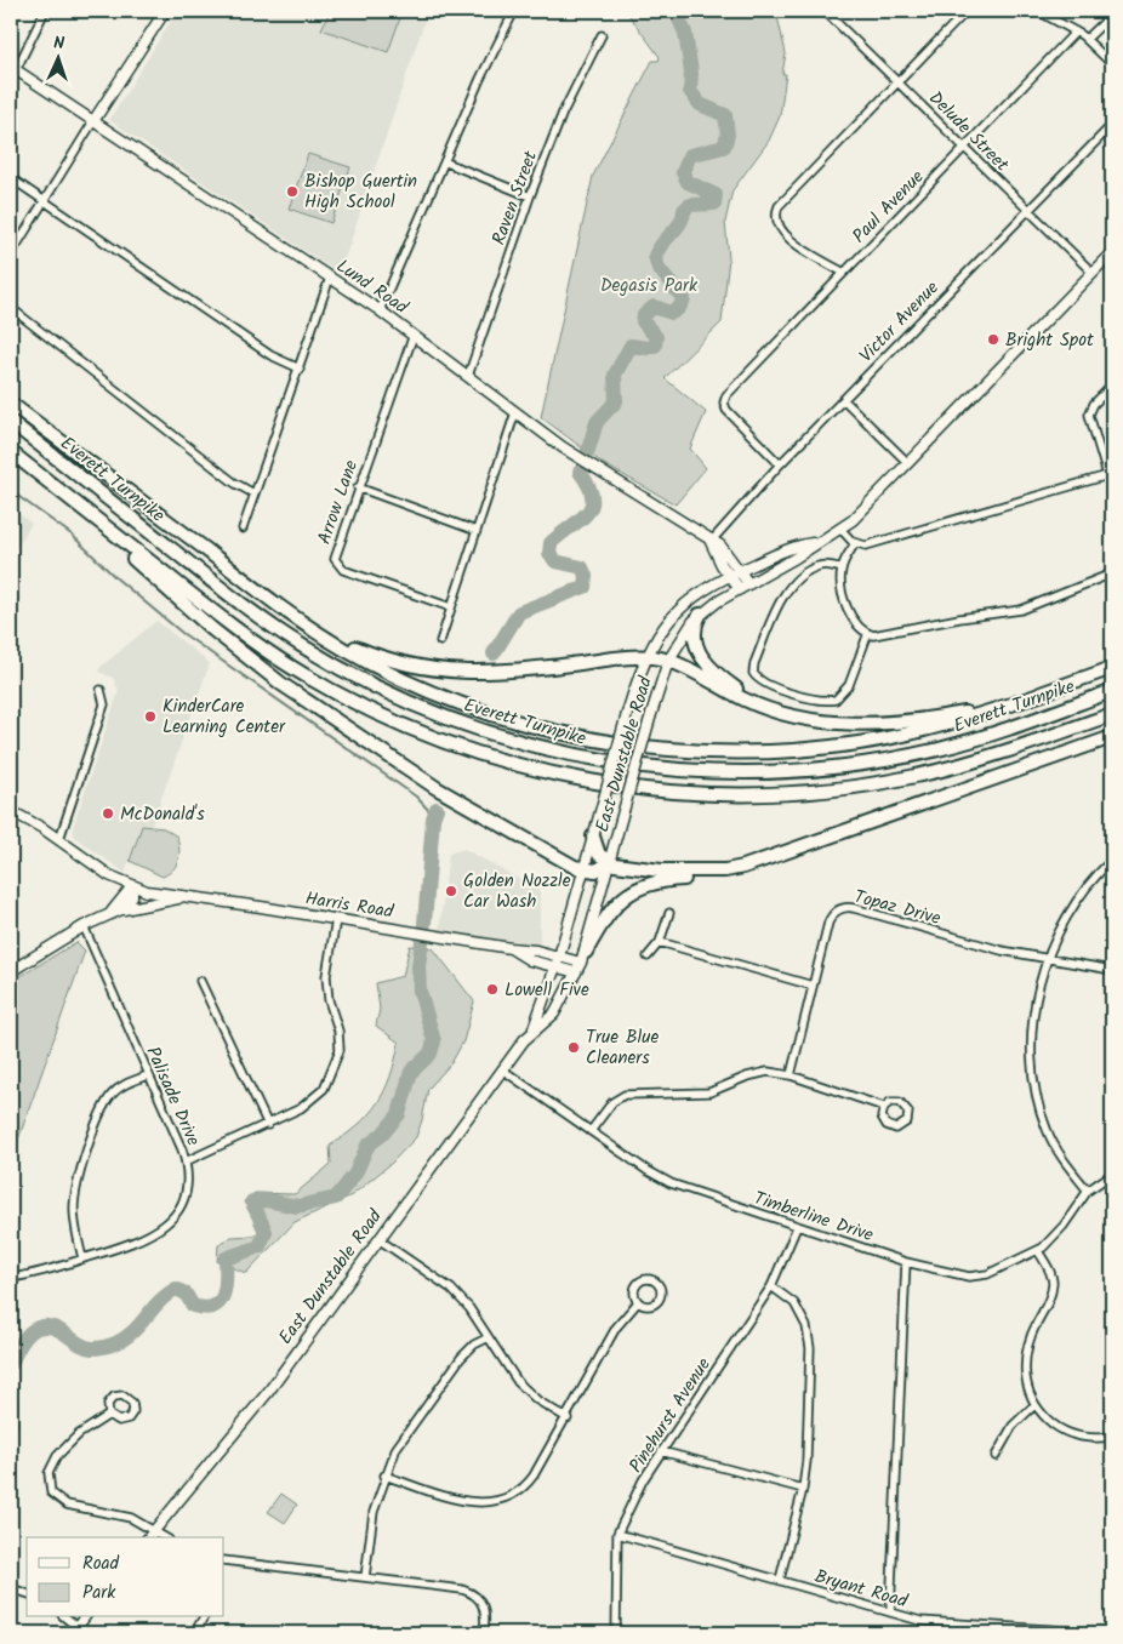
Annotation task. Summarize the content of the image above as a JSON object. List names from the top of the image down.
{
  "streets": {
    "highway": ["Everett Turnpike"],
    "street": [
      "Delude Street",
      "Raven Street",
      "Paul Avenue",
      "Lund Road",
      "Victor Avenue",
      "Arrow Lane",
      "East Dunstable Road",
      "Harris Road",
      "Topaz Drive",
      "Palisade Drive",
      "Timberline Drive",
      "Pinehurst Avenue",
      "Bryant Road"
    ]
  },
  "crossings": [
    ["Delude Street", "Paul Avenue"],
    ["Delude Street", "Victor Avenue"],
    ["Delude Street", "East Dunstable Road"],
    ["Raven Street", "Lund Road"],
    ["Paul Avenue", "Victor Avenue"],
    ["Lund Road", "Victor Avenue"],
    ["Lund Road", "Arrow Lane"],
    ["Lund Road", "East Dunstable Road"],
    ["East Dunstable Road", "Harris Road"],
    ["East Dunstable Road", "Timberline Drive"],
    ["Harris Road", "Palisade Drive"],
    ["Timberline Drive", "Pinehurst Avenue"],
    ["Pinehurst Avenue", "Bryant Road"]
  ],
  "parks": ["Degasis Park"],
  "places": [
    "Bishop Guertin High School",
    "Bright Spot",
    "KinderCare Learning Center",
    "McDonald's",
    "Golden Nozzle Car Wash",
    "Lowell Five",
    "True Blue Cleaners"
  ],
  "legend": ["Road", "Park"],
  "north": "top"
}
